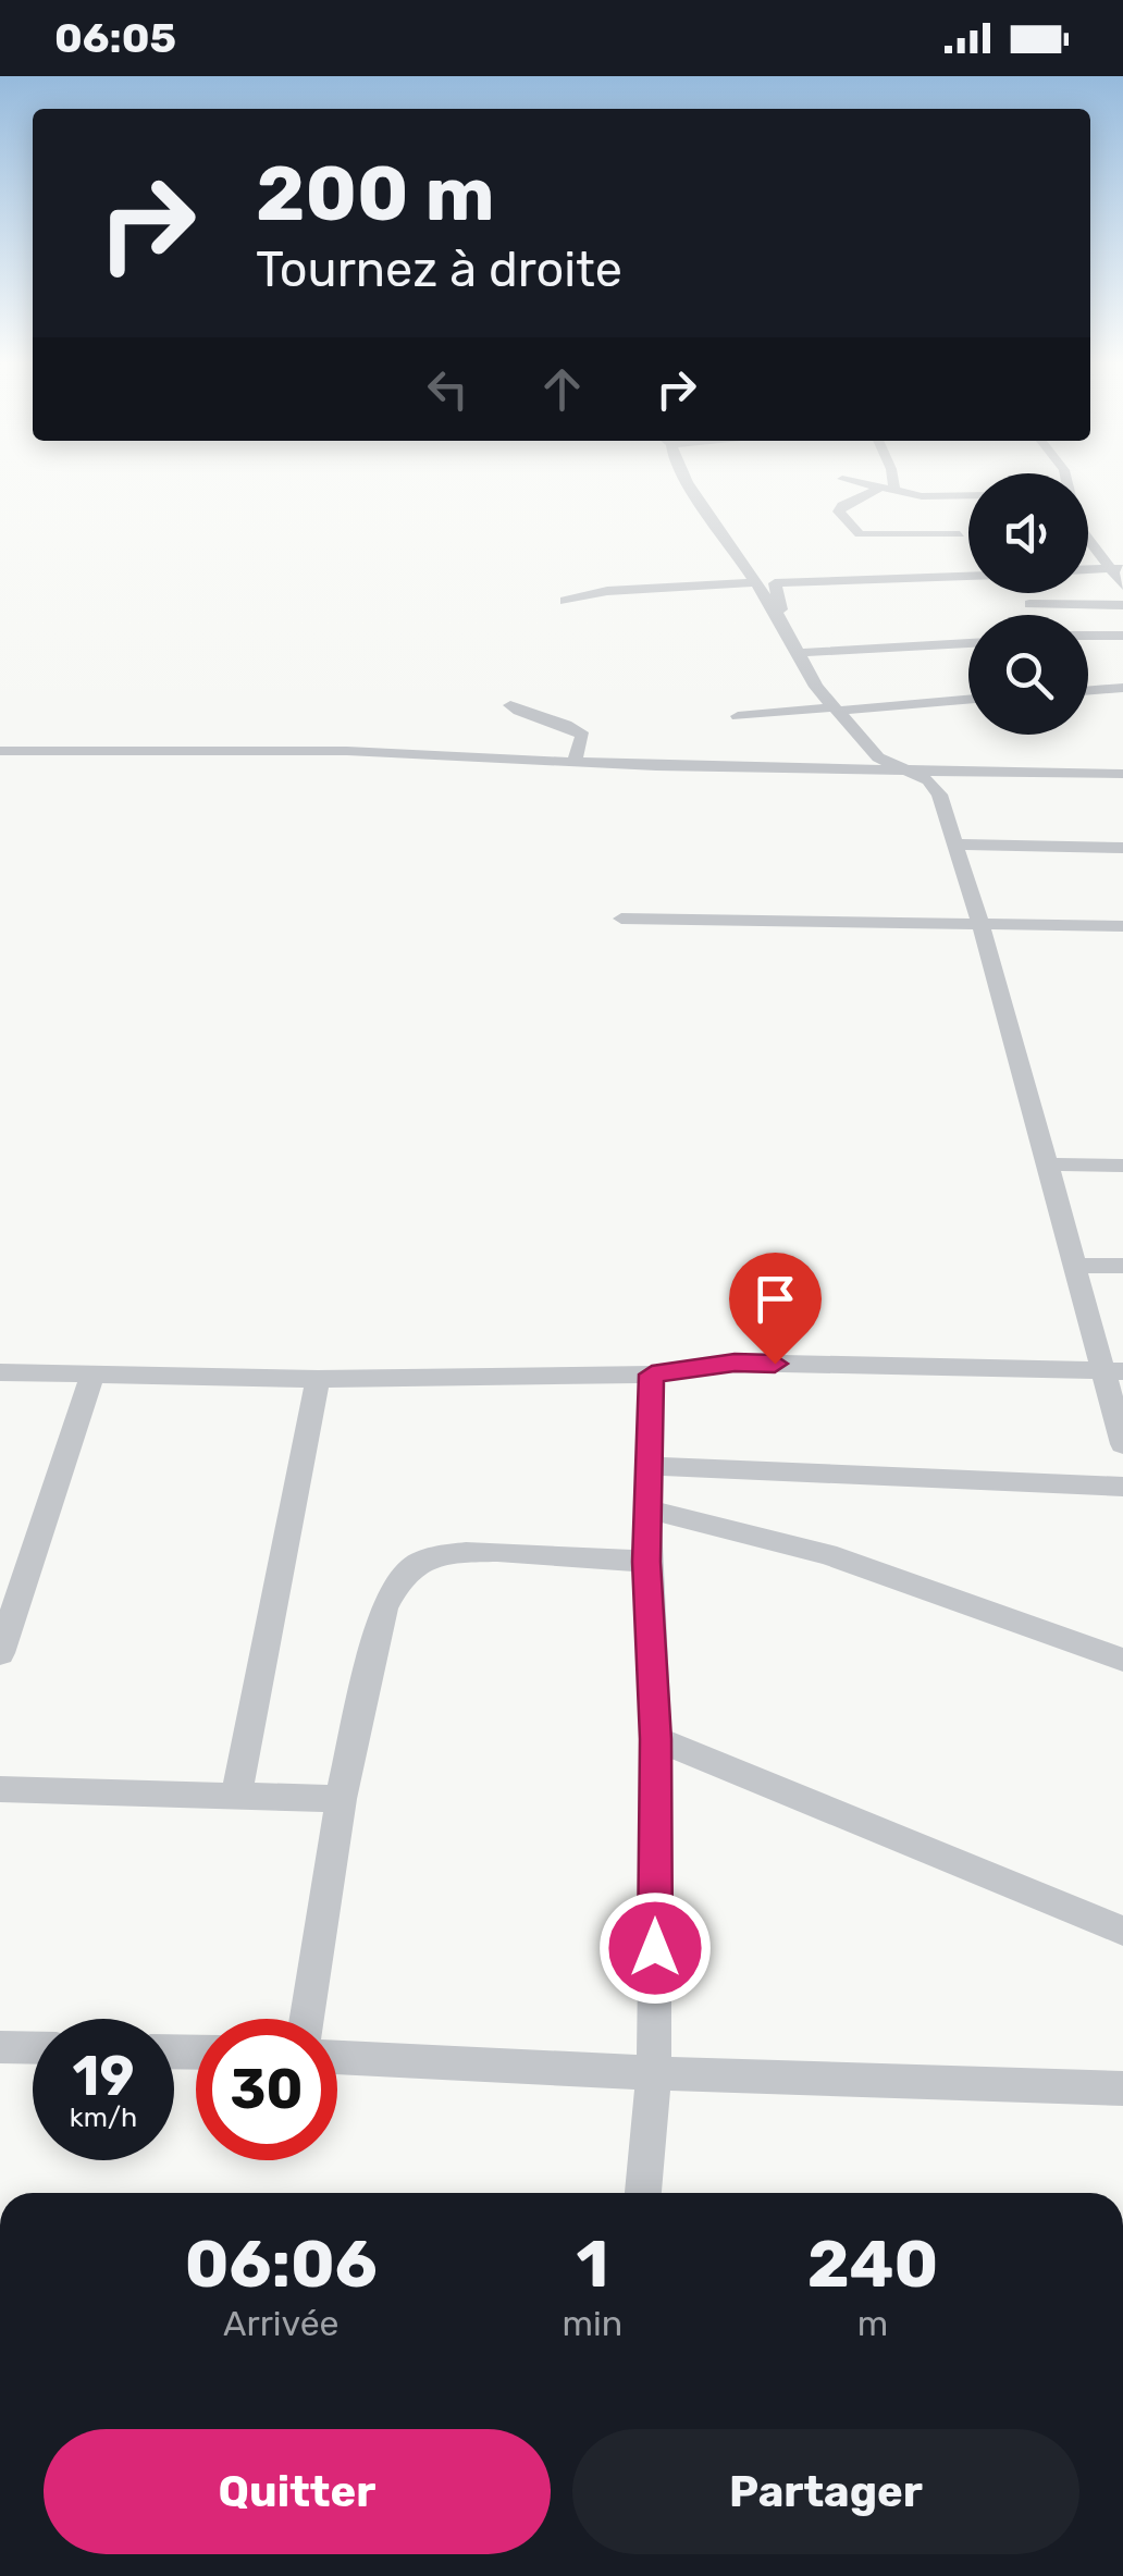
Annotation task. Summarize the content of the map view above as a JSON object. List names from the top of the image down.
{
  "page": {
    "status": "06:05",
    "turn": ["200 m", "Tournez à droite"],
    "speed": "19 km/h",
    "limit": "30",
    "eta": [
      "06:06",
      "Arrivée",
      "1",
      "min",
      "240",
      "m"
    ],
    "buttons": ["Quitter", "Partager"]
  }
}
